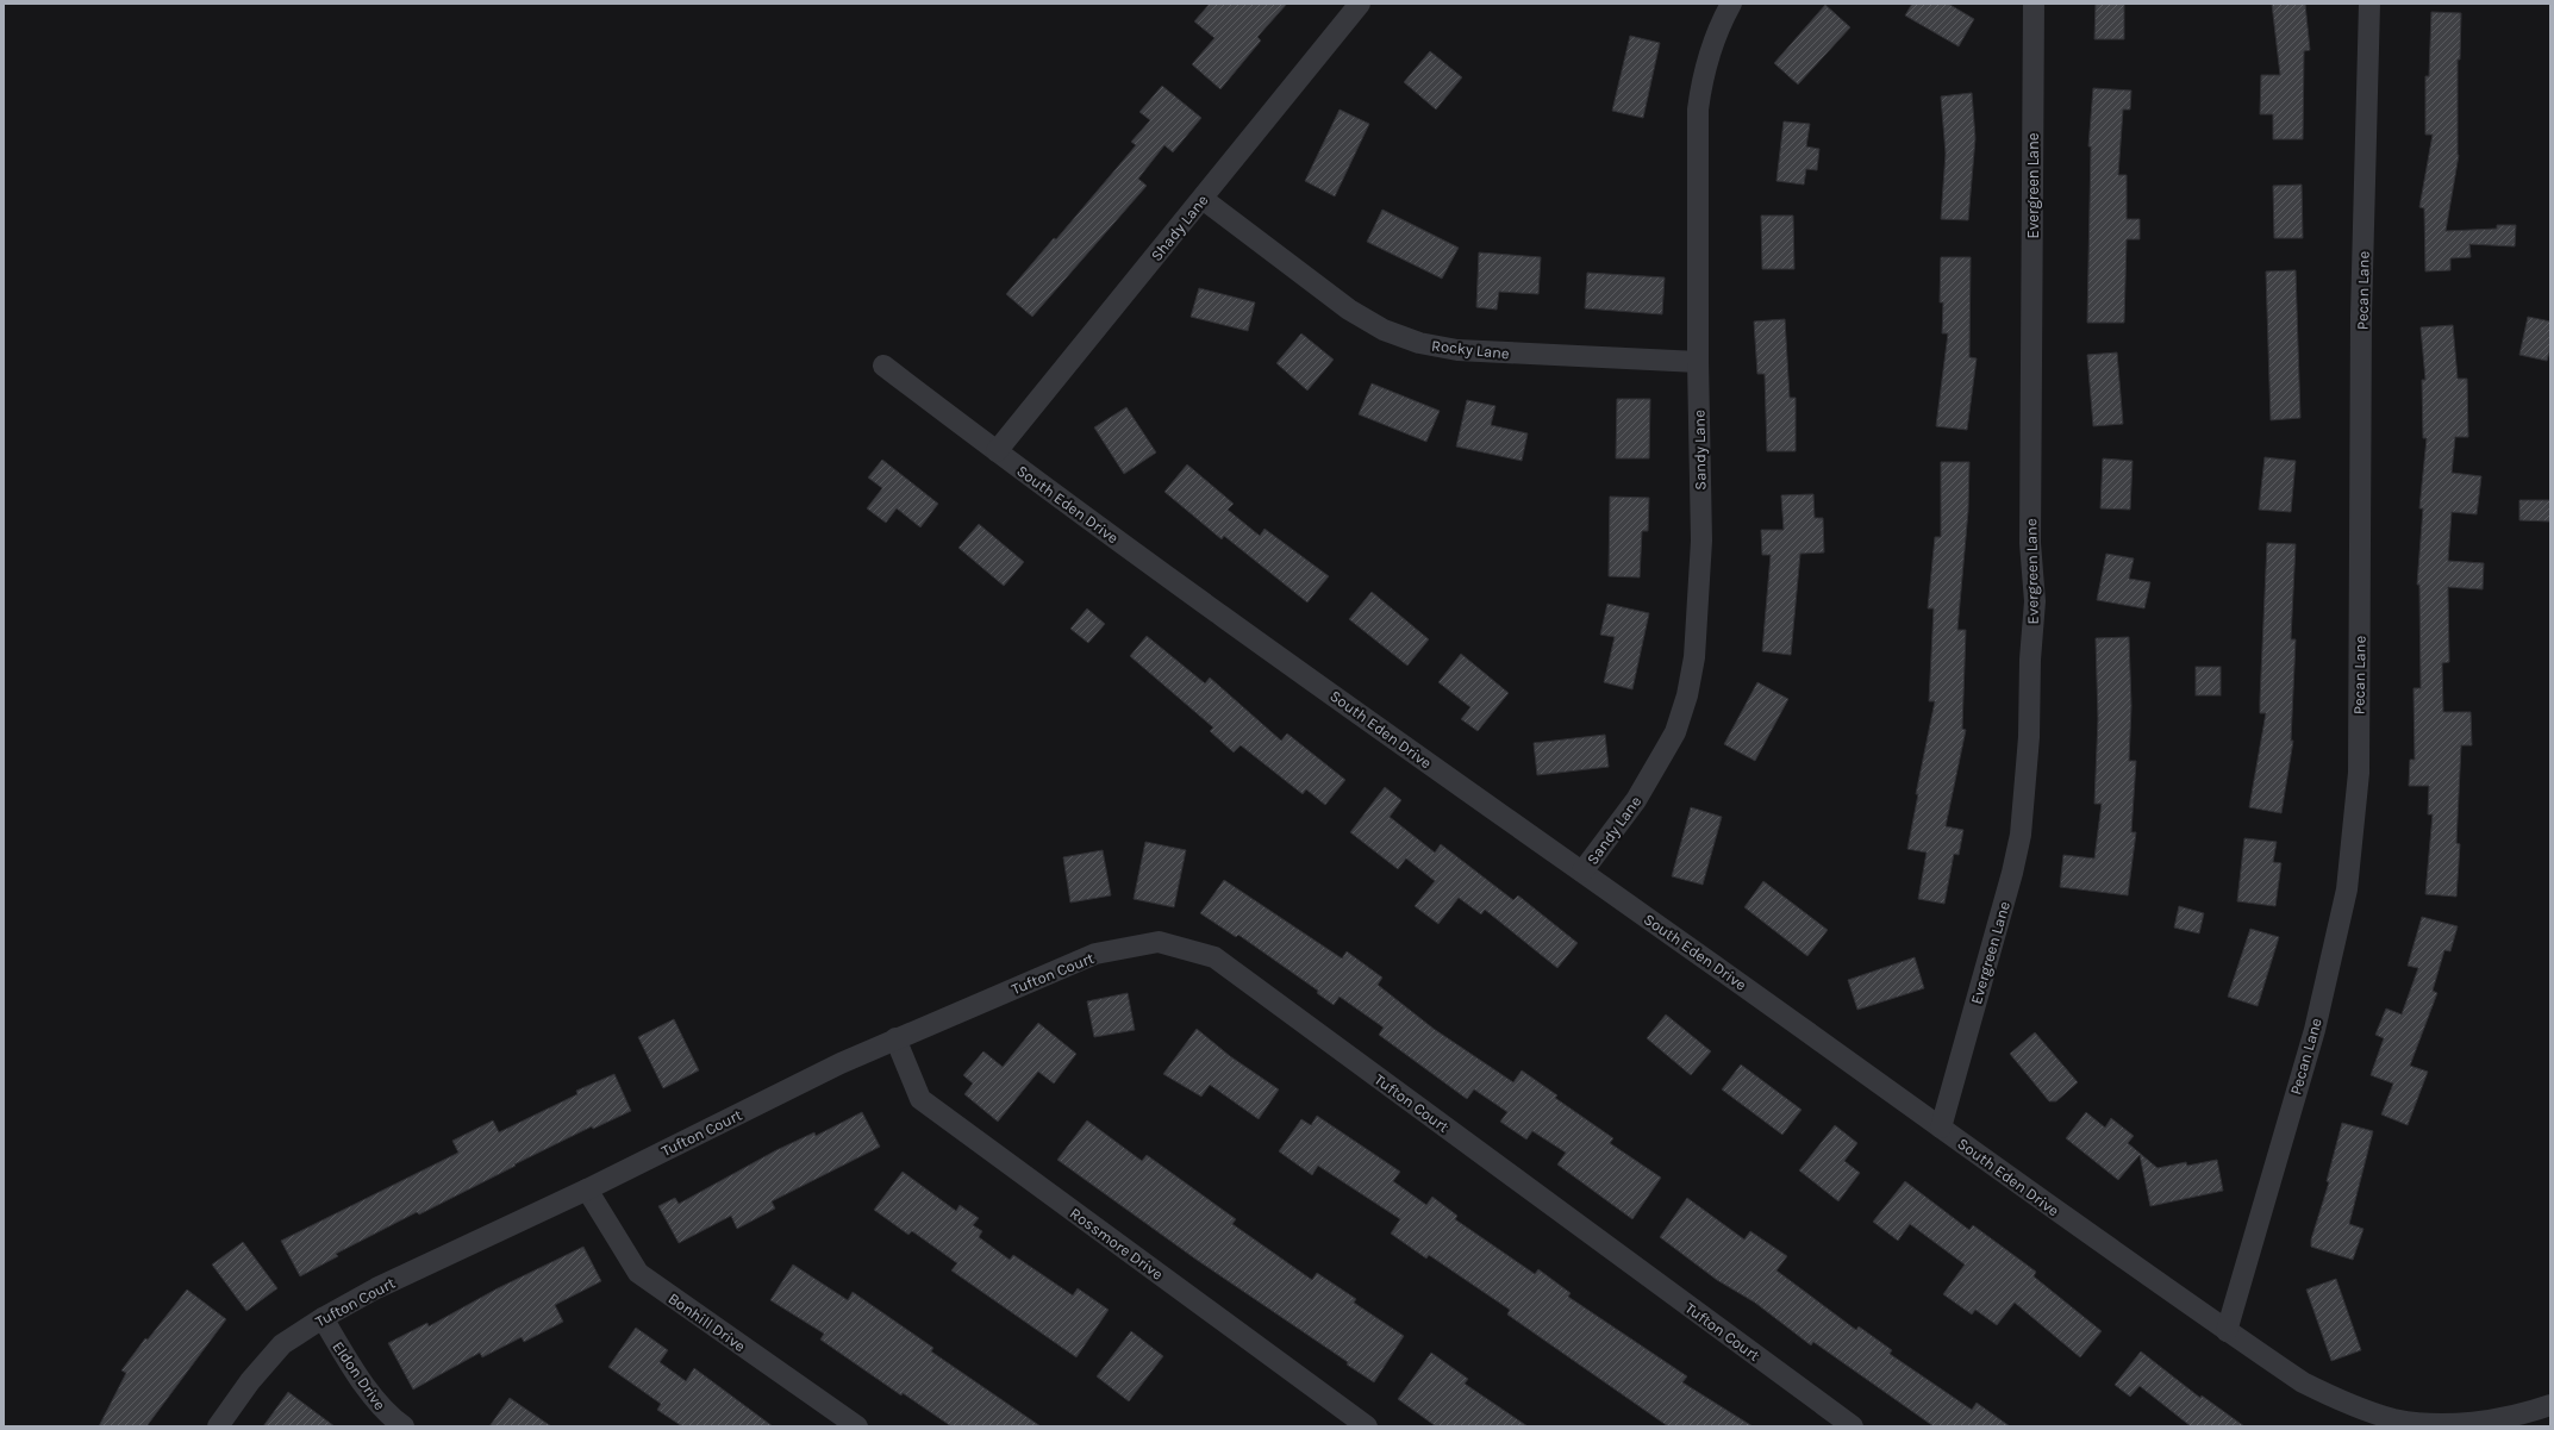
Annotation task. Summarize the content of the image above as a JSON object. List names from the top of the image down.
{
  "streets": {
    "street": [
      "Evergreen Lane",
      "Shady Lane",
      "Pecan Lane",
      "Rocky Lane",
      "Sandy Lane",
      "South Eden Drive",
      "Tufton Court",
      "Rossmore Drive",
      "Bonhill Drive",
      "Eldon Drive"
    ]
  },
  "crossings": [
    ["Evergreen Lane", "South Eden Drive"],
    ["Shady Lane", "Rocky Lane"],
    ["Shady Lane", "South Eden Drive"],
    ["Pecan Lane", "South Eden Drive"],
    ["Rocky Lane", "Sandy Lane"],
    ["Sandy Lane", "South Eden Drive"],
    ["Tufton Court", "Rossmore Drive"],
    ["Tufton Court", "Bonhill Drive"],
    ["Tufton Court", "Eldon Drive"]
  ]
}
